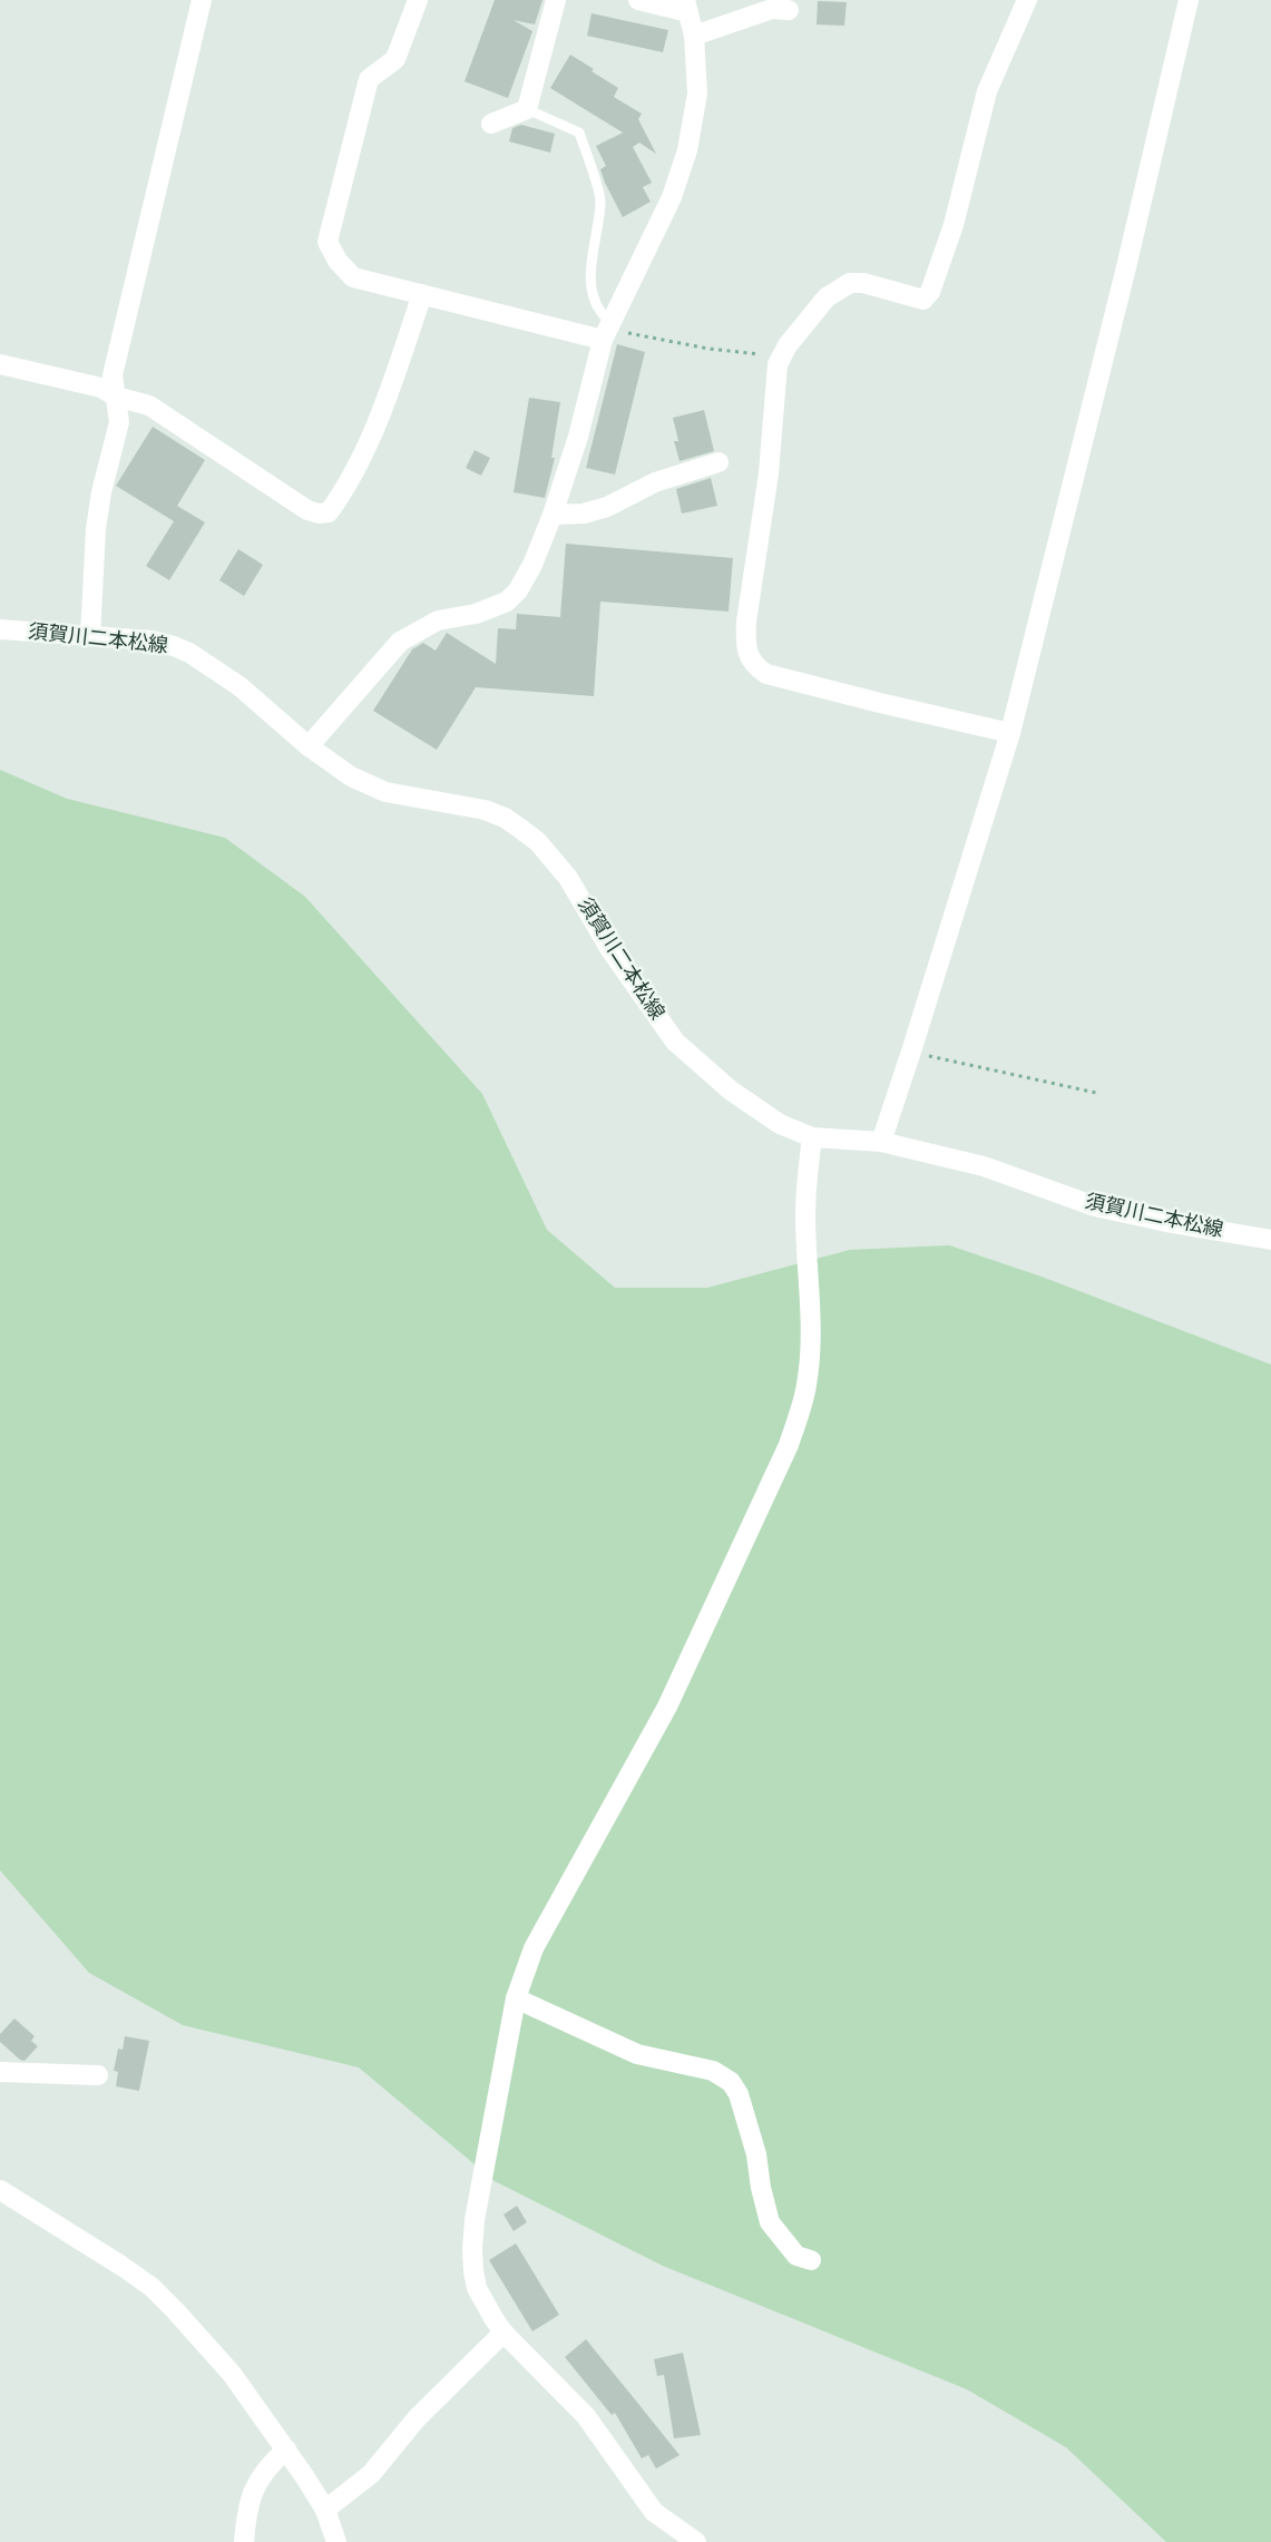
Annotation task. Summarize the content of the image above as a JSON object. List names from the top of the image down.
{
  "streets": {
    "street": ["須賀川二本松線"]
  }
}
